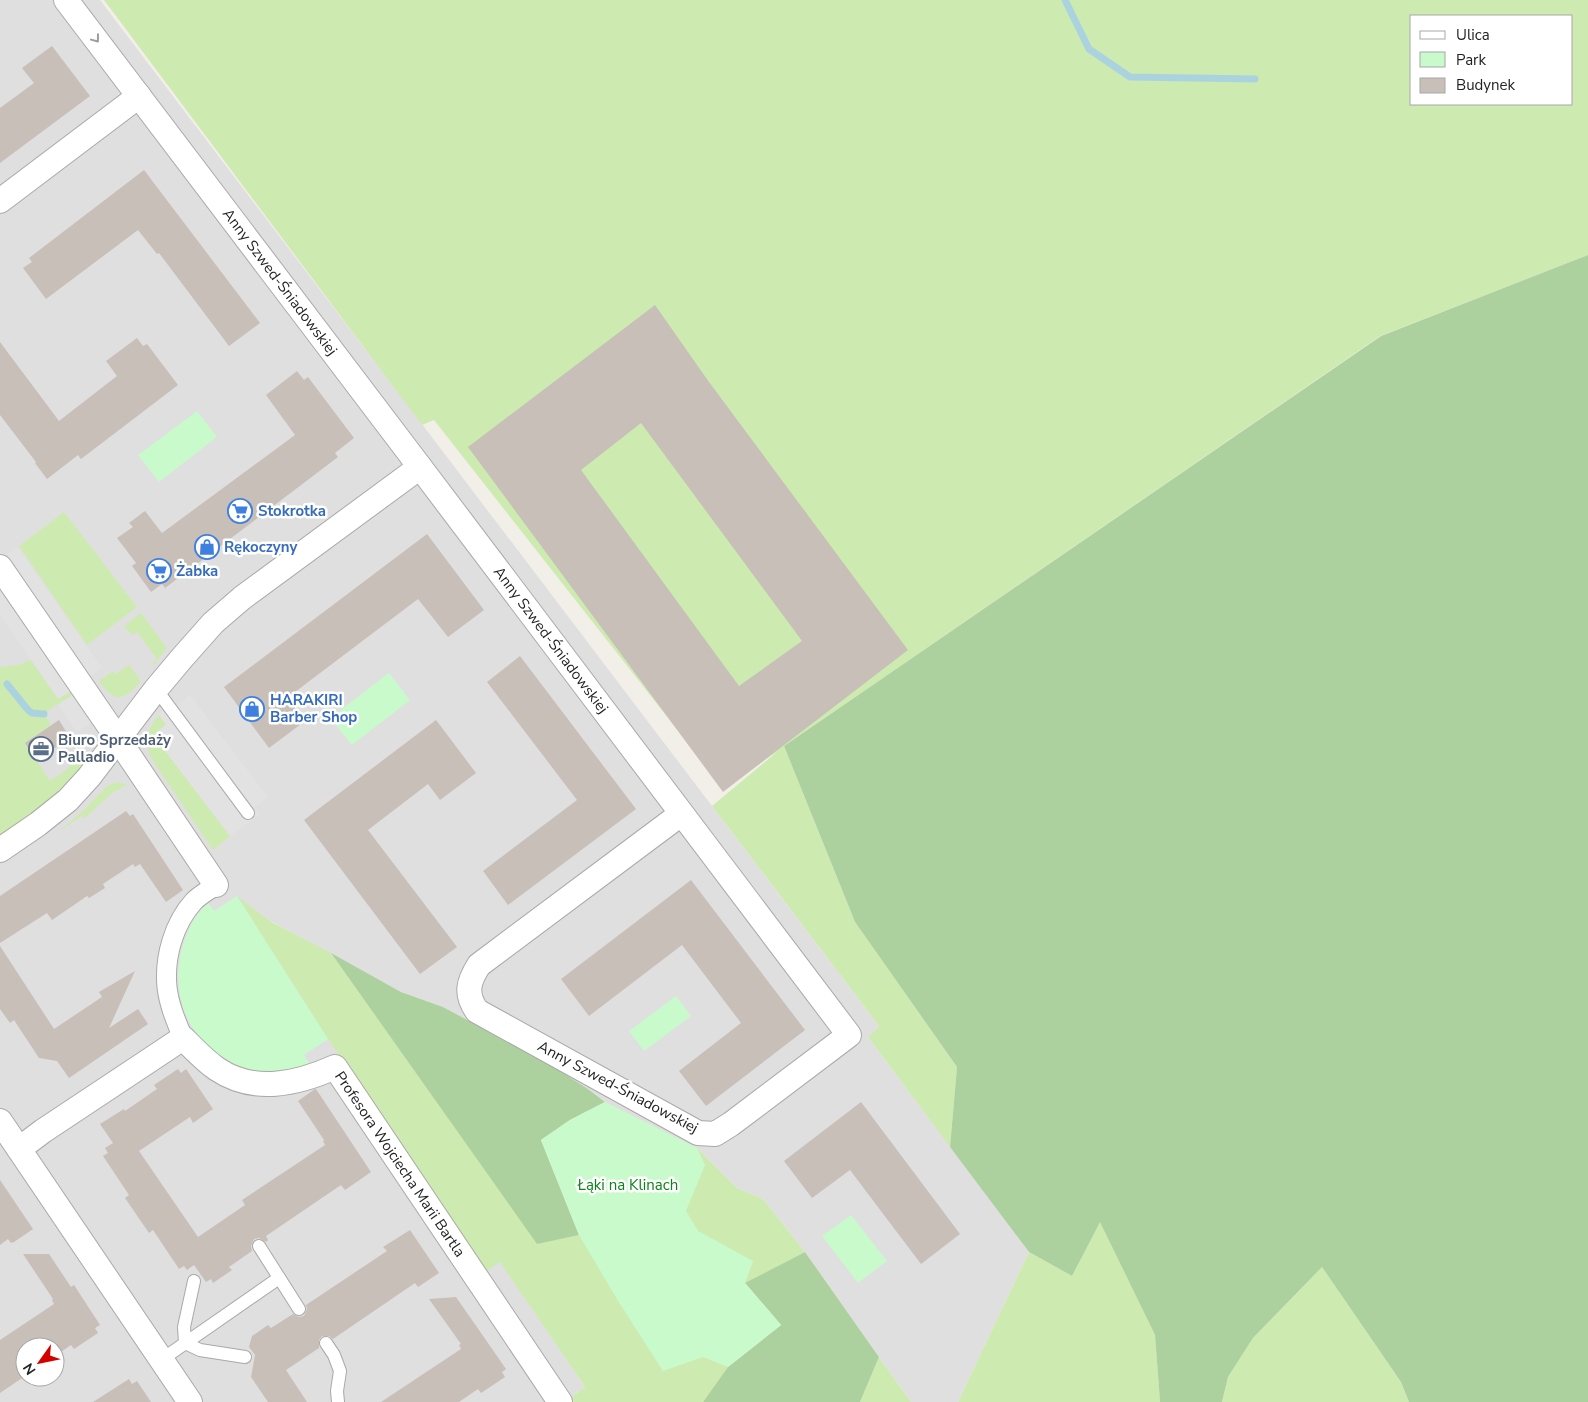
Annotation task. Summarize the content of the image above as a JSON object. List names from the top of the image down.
{
  "streets": {
    "street": ["Anny Szwed-Śniadowskiej", "Profesora Wojciecha Marii Bartla"]
  },
  "parks": ["Łąki na Klinach"],
  "places": {
    "supermarket": ["Stokrotka", "Żabka"],
    "shop": ["Rękoczyny", "HARAKIRI Barber Shop"],
    "office": ["Biuro Sprzedaży Palladio"]
  },
  "legend": ["Ulica", "Park", "Budynek"],
  "north": "bottom left"
}
